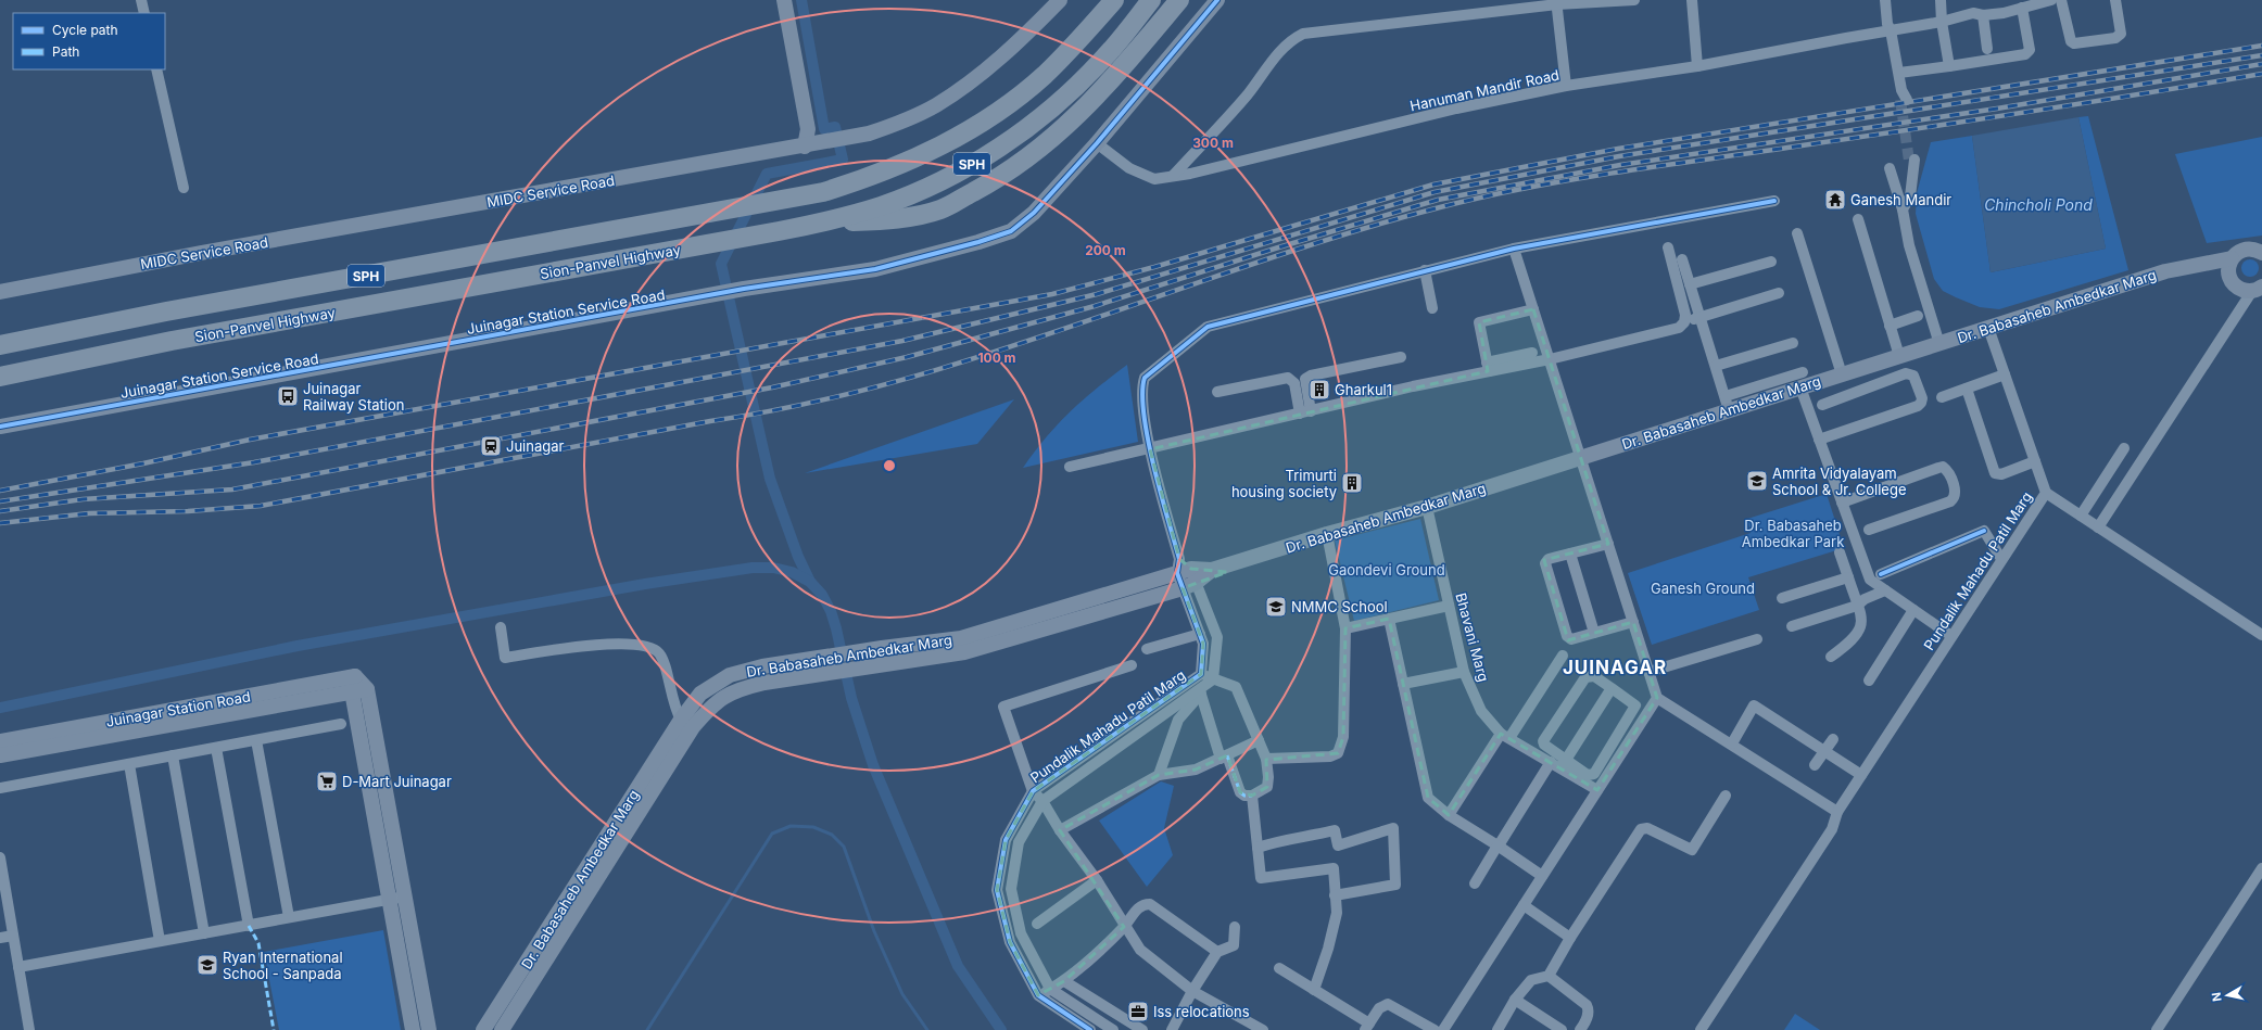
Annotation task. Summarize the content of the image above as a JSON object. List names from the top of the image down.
{
  "streets": {
    "highway": ["SPH", "Sion-Panvel Highway"],
    "street": [
      "Hanuman Mandir Road",
      "MIDC Service Road",
      "Dr. Babasaheb Ambedkar Marg",
      "Juinagar Station Service Road",
      "Pundalik Mahadu Patil Marg",
      "Bhavani Marg",
      "Juinagar Station Road"
    ]
  },
  "crossings": [
    ["Hanuman Mandir Road", "Juinagar Station Service Road"],
    ["Dr. Babasaheb Ambedkar Marg", "Pundalik Mahadu Patil Marg"],
    ["Dr. Babasaheb Ambedkar Marg", "Bhavani Marg"]
  ],
  "districts": ["JUINAGAR"],
  "water": ["Chincholi Pond"],
  "parks": ["Dr. Babasaheb Ambedkar Park", "Gaondevi Ground", "Ganesh Ground"],
  "places": {
    "temple": ["Ganesh Mandir"],
    "building": ["Gharkul1", "Trimurti housing society"],
    "bus stop": ["Juinagar Railway Station"],
    "station": ["Juinagar"],
    "school or university": ["Amrita Vidyalayam School & Jr. College", "NMMC School", "Ryan International School - Sanpada"],
    "supermarket": ["D-Mart Juinagar"],
    "office": ["Iss relocations"]
  },
  "legend": ["Cycle path", "Path"],
  "north": "left",
  "rings": ["300 m", "200 m", "100 m"]
}
